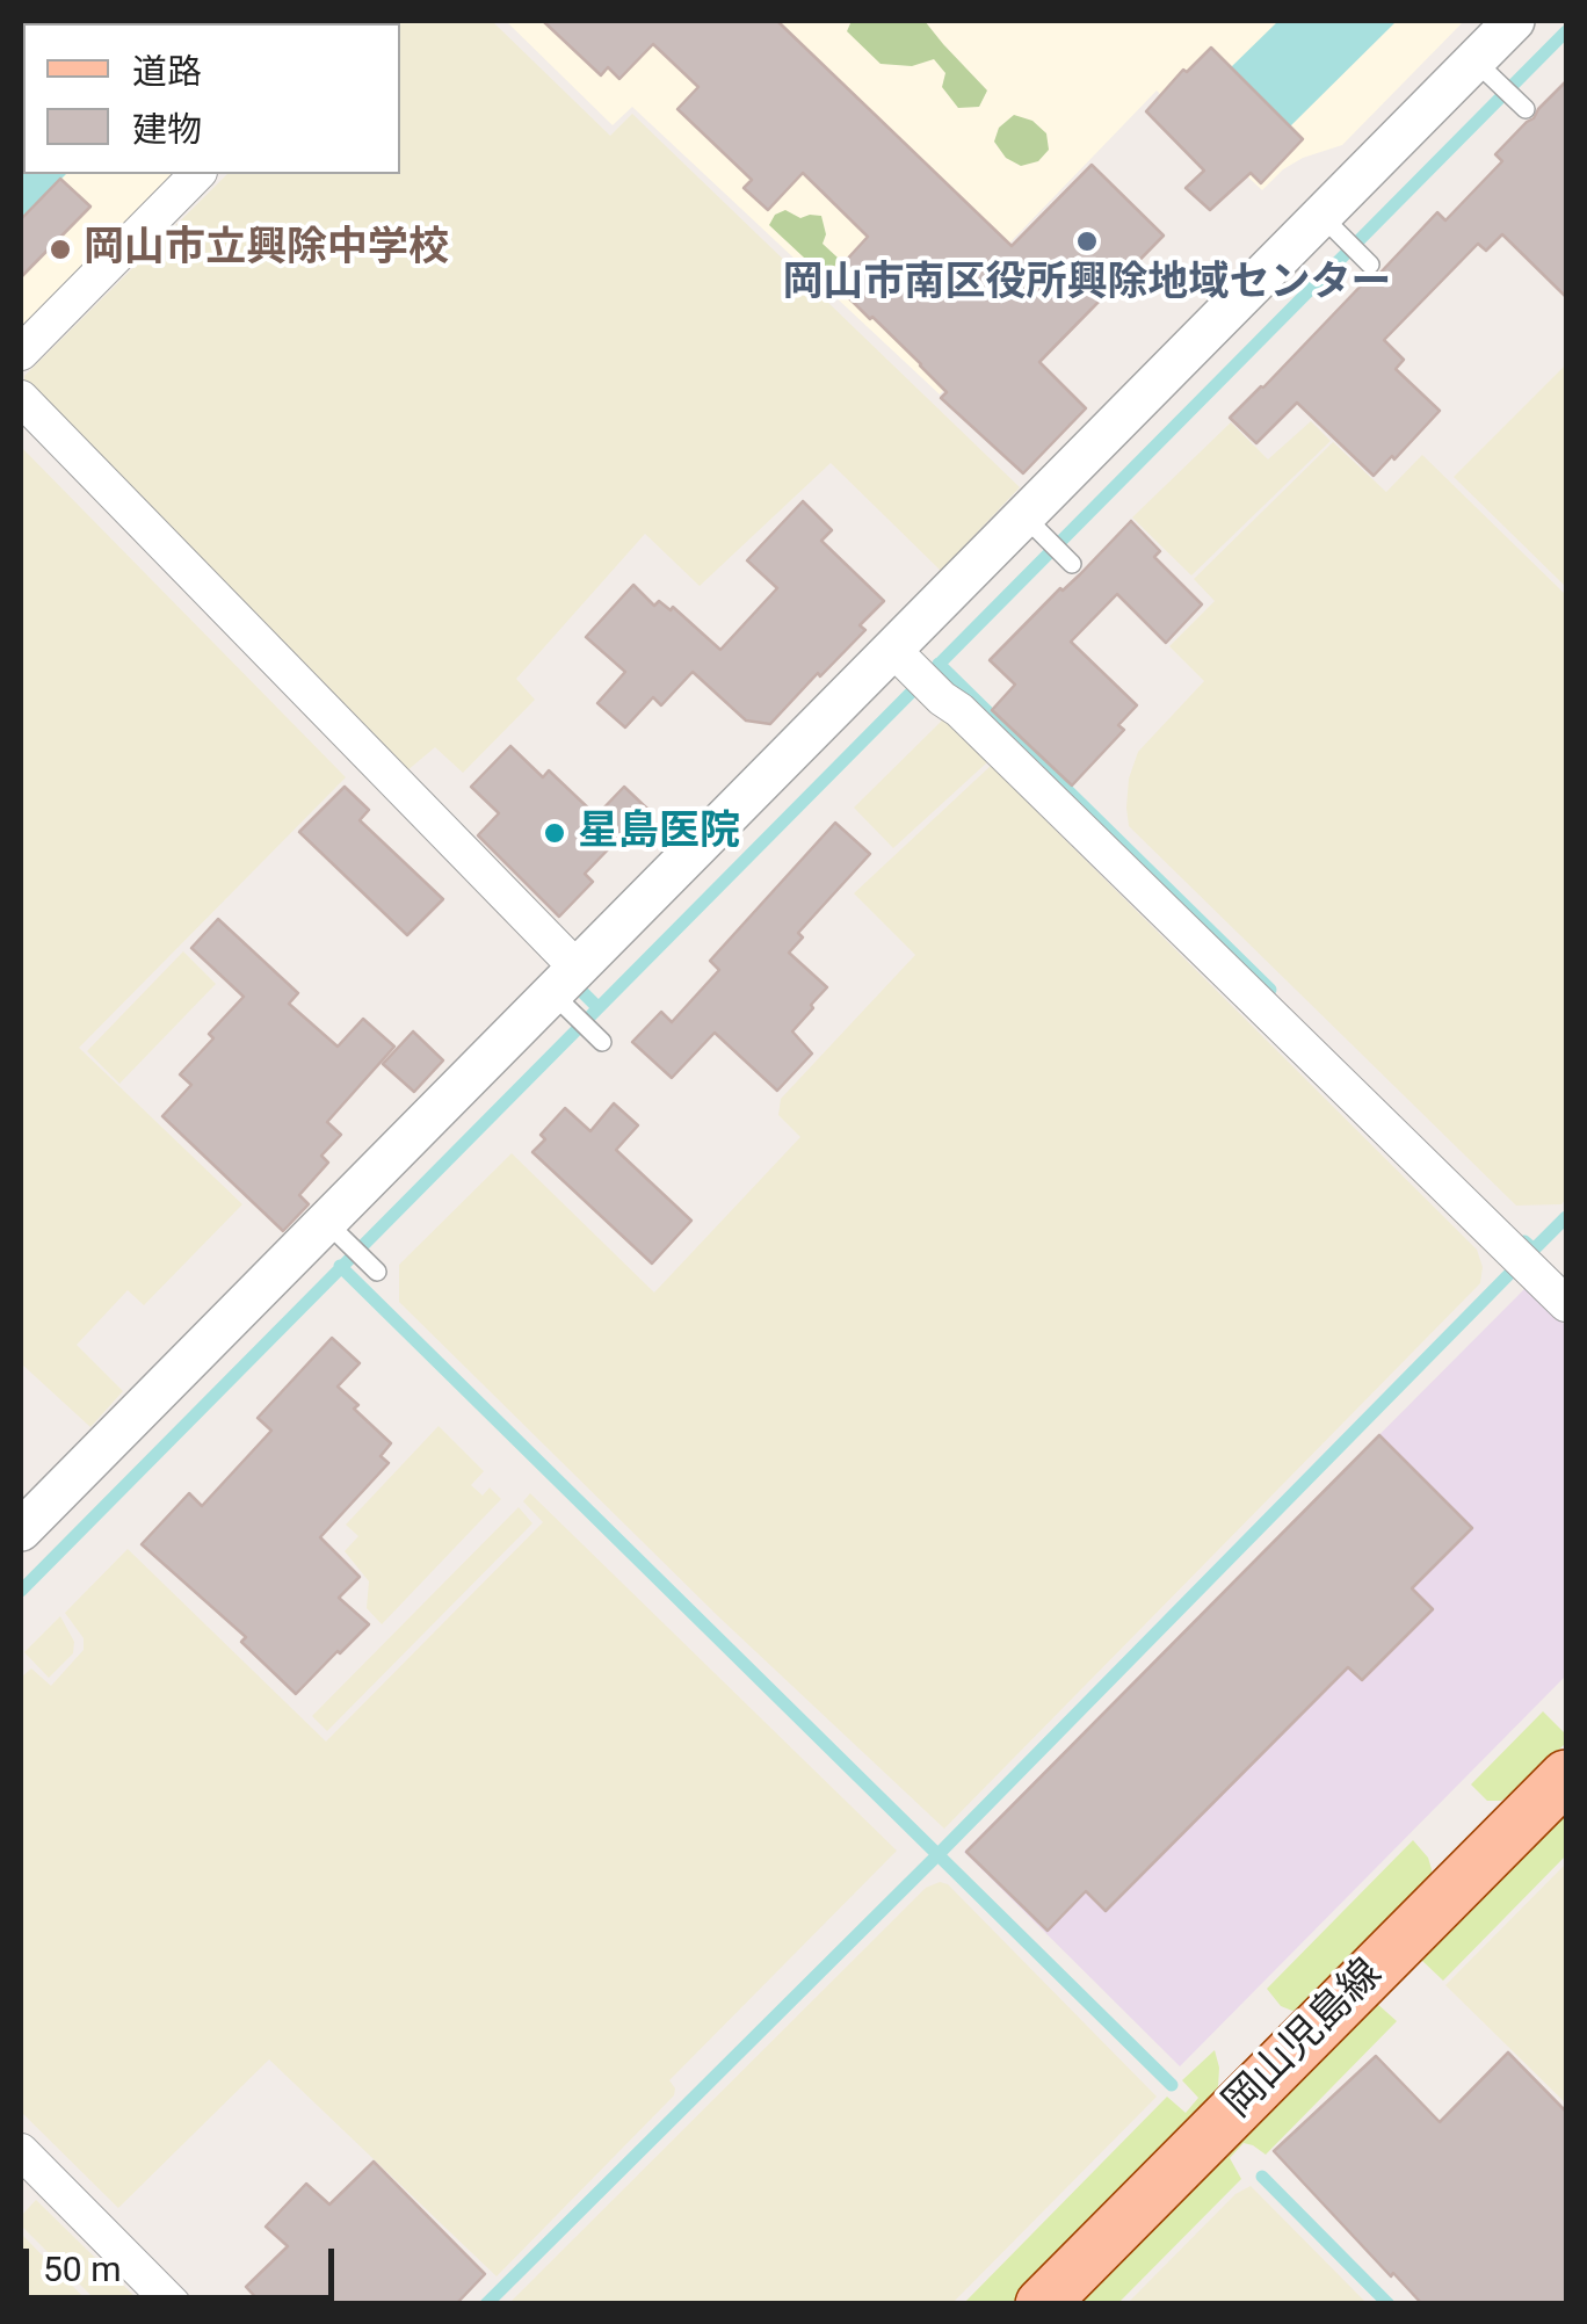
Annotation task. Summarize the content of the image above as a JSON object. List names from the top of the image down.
{
  "streets": {
    "main road": ["岡山児島線"]
  },
  "places": ["岡山市南区役所興除地域センター", "岡山市立興除中学校", "星島医院"],
  "legend": ["道路", "建物"],
  "scale_bar": "50 m"
}
